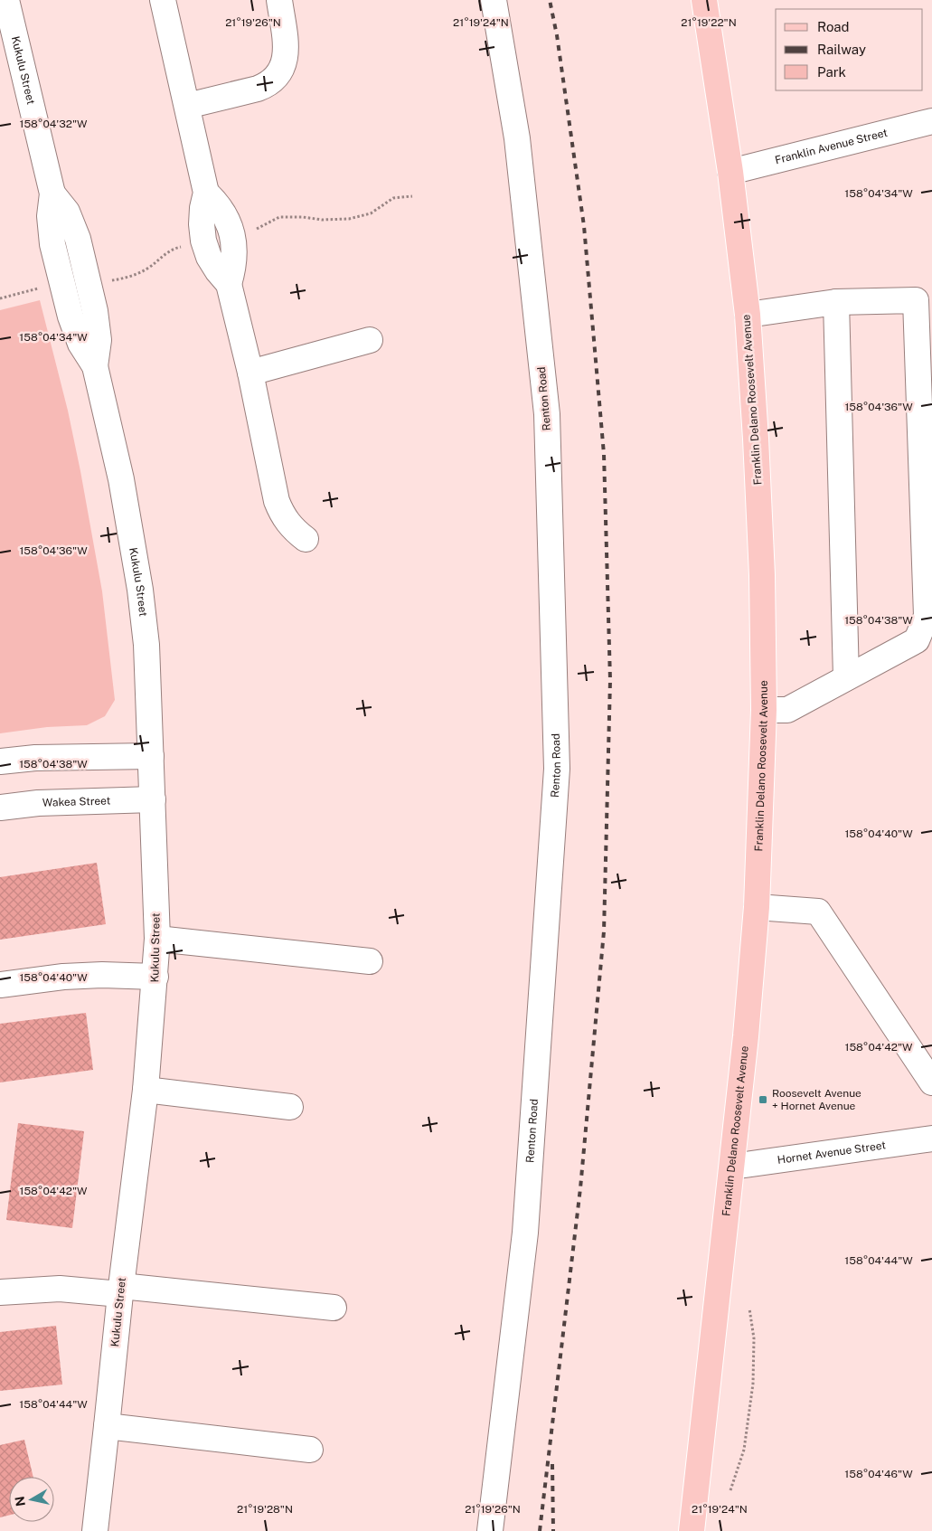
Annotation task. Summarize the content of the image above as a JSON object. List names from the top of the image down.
{
  "streets": {
    "main road": ["Franklin Delano Roosevelt Avenue"],
    "street": [
      "Kukulu Street",
      "Franklin Avenue Street",
      "Renton Road",
      "Wakea Street",
      "Hornet Avenue Street"
    ]
  },
  "crossings": [
    ["Kukulu Street", "Wakea Street"],
    ["Franklin Avenue Street", "Franklin Delano Roosevelt Avenue"],
    ["Franklin Delano Roosevelt Avenue", "Hornet Avenue Street"]
  ],
  "places": {
    "transit": ["Roosevelt Avenue + Hornet Avenue"]
  },
  "legend": ["Road", "Railway", "Park"],
  "north": "left",
  "coordinates": [
    "21°19'26\"N",
    "21°19'24\"N",
    "21°19'22\"N",
    "158°04'32\"W",
    "158°04'34\"W",
    "158°04'36\"W",
    "158°04'38\"W",
    "158°04'40\"W",
    "158°04'42\"W",
    "158°04'44\"W",
    "158°04'46\"W",
    "21°19'28\"N"
  ]
}
